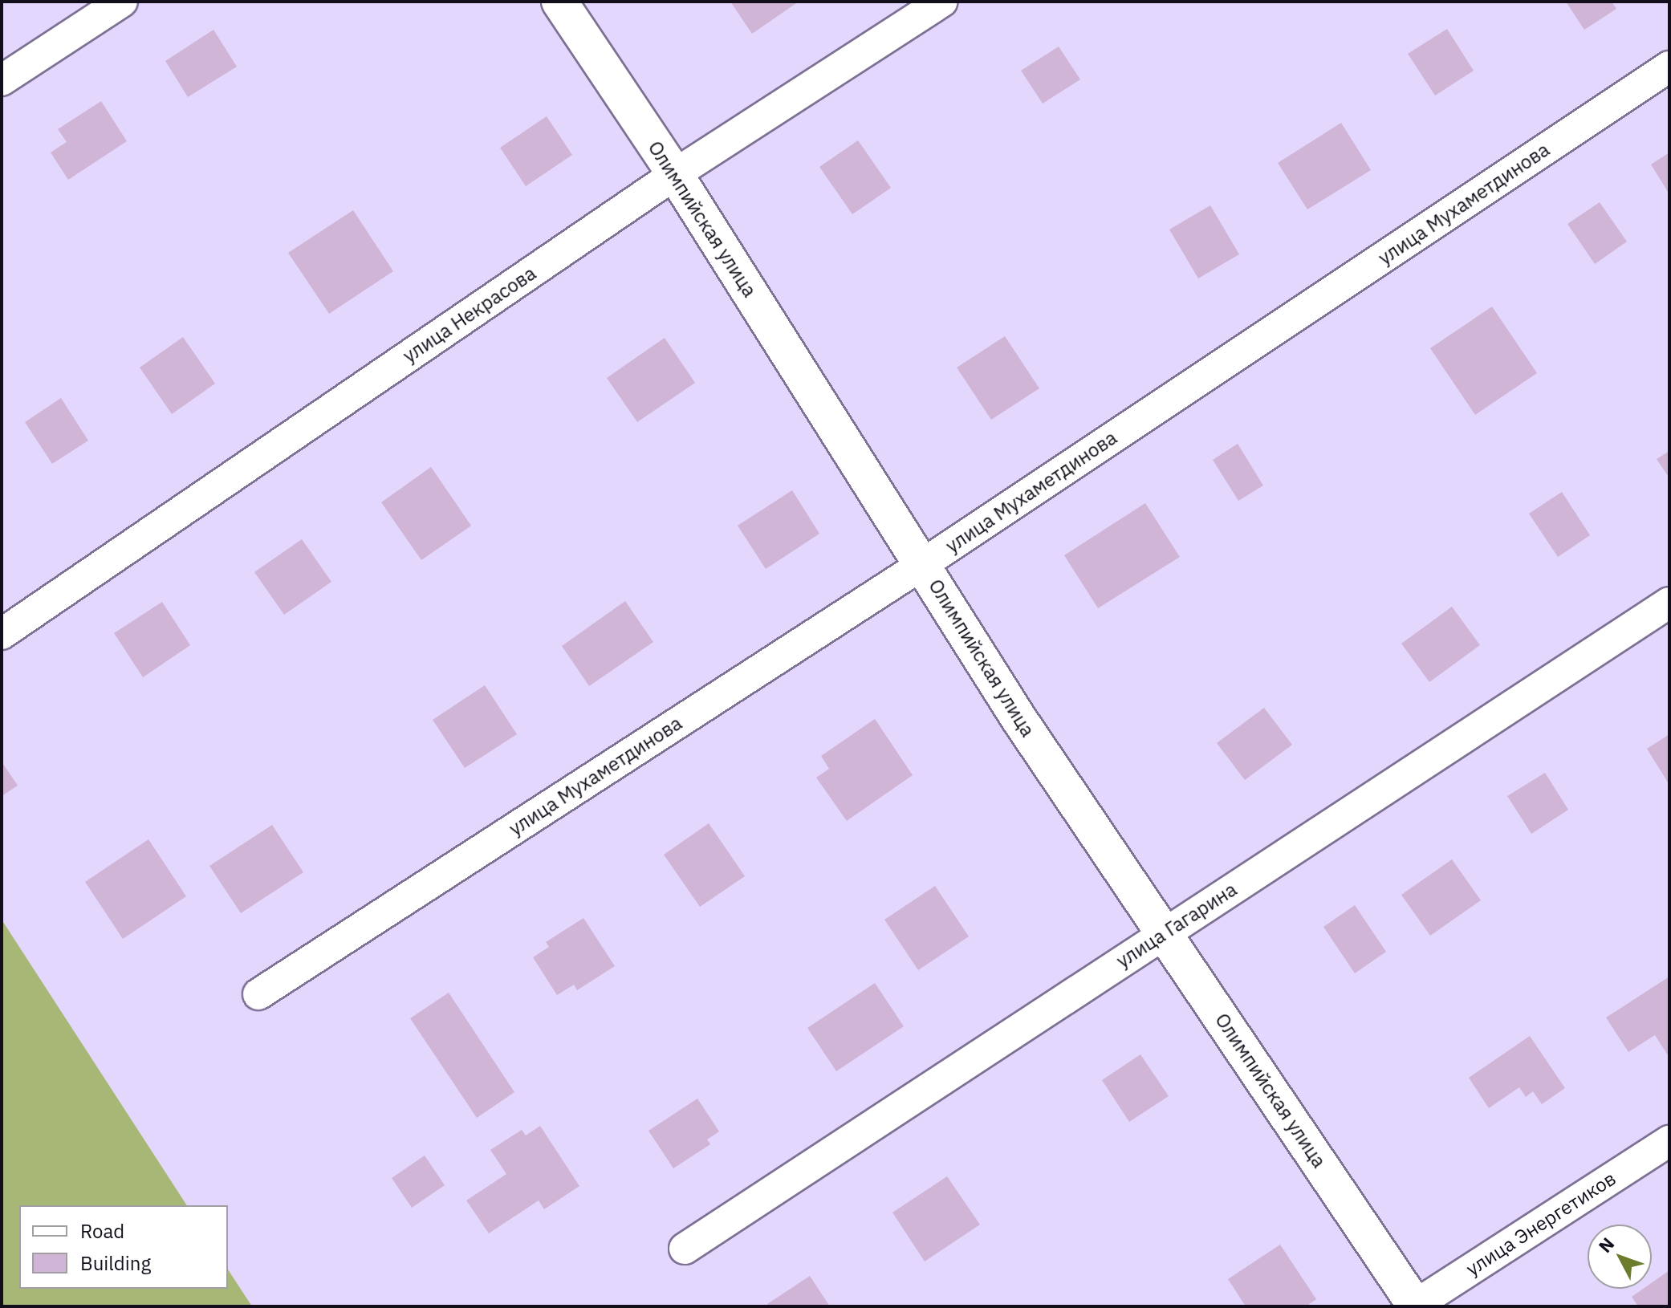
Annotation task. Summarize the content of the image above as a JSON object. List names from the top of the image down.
{
  "streets": {
    "street": [
      "улица Мухаметдинова",
      "Олимпийская улица",
      "улица Некрасова",
      "улица Гагарина",
      "улица Энергетиков"
    ]
  },
  "crossings": [
    ["улица Мухаметдинова", "Олимпийская улица"],
    ["Олимпийская улица", "улица Некрасова"],
    ["Олимпийская улица", "улица Гагарина"],
    ["Олимпийская улица", "улица Энергетиков"]
  ],
  "legend": ["Road", "Building"],
  "north": "top left"
}
